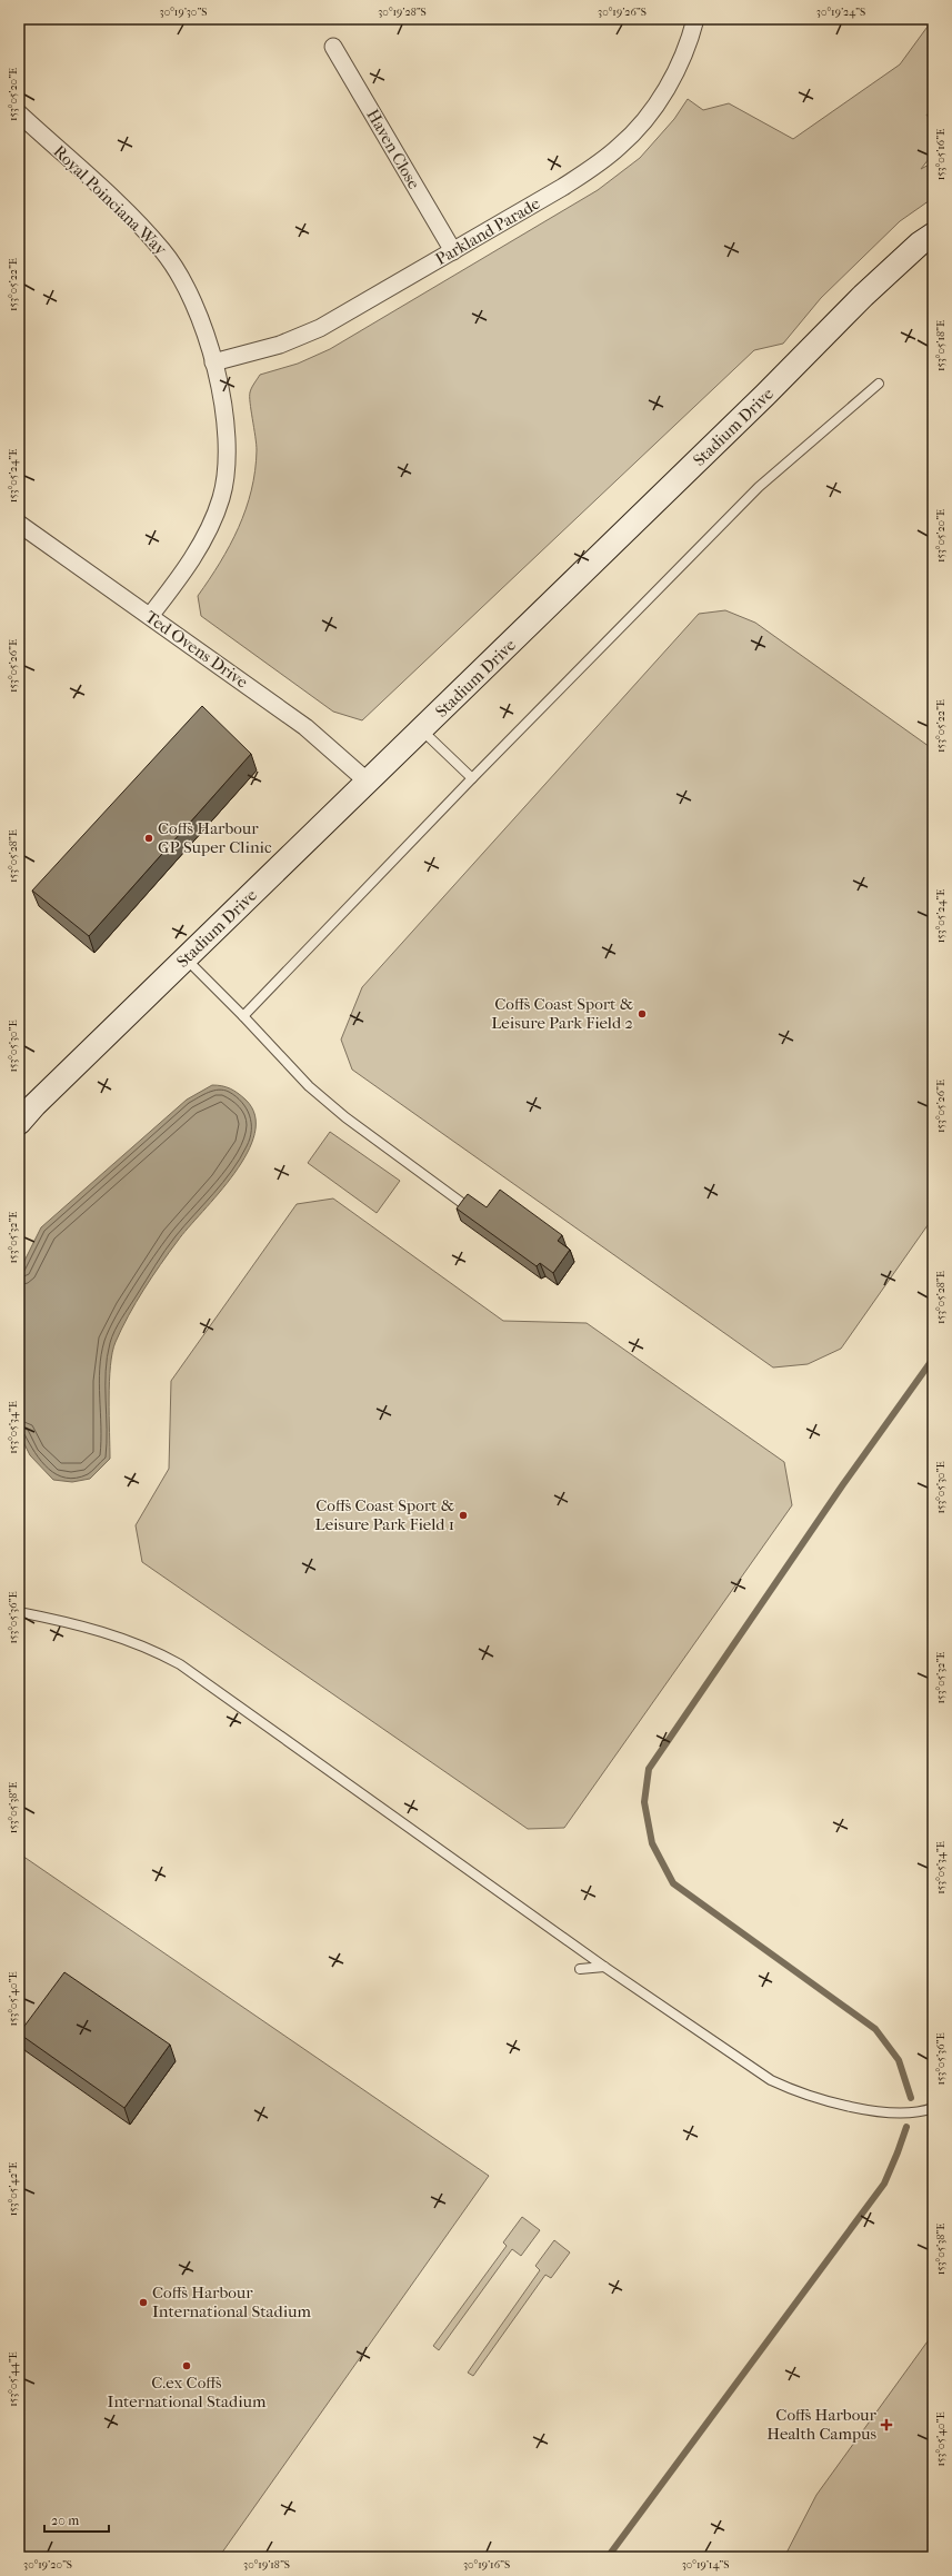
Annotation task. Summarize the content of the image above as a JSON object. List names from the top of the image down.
{
  "streets": {
    "main road": ["Stadium Drive"],
    "street": [
      "Haven Close",
      "Royal Poinciana Way",
      "Parkland Parade",
      "Ted Ovens Drive"
    ]
  },
  "crossings": [
    ["Haven Close", "Parkland Parade"],
    ["Royal Poinciana Way", "Parkland Parade"],
    ["Royal Poinciana Way", "Ted Ovens Drive"],
    ["Stadium Drive", "Ted Ovens Drive"]
  ],
  "places": {
    "other": [
      "Coffs Harbour GP Super Clinic",
      "Coffs Coast Sport & Leisure Park Field 2",
      "Coffs Coast Sport & Leisure Park Field 1",
      "Coffs Harbour International Stadium",
      "C.ex Coffs International Stadium"
    ],
    "health": ["Coffs Harbour Health Campus"]
  },
  "scale_bar": "20 m",
  "coordinates": [
    "30°19'30\"S",
    "30°19'28\"S",
    "30°19'26\"S",
    "30°19'24\"S",
    "153°05'20\"E",
    "153°05'16\"E",
    "153°05'22\"E",
    "153°05'18\"E",
    "153°05'24\"E",
    "153°05'26\"E",
    "153°05'28\"E",
    "153°05'30\"E",
    "153°05'32\"E",
    "153°05'34\"E",
    "153°05'36\"E",
    "153°05'38\"E",
    "153°05'40\"E",
    "153°05'42\"E",
    "153°05'44\"E",
    "30°19'20\"S",
    "30°19'18\"S",
    "30°19'16\"S",
    "30°19'14\"S"
  ]
}
